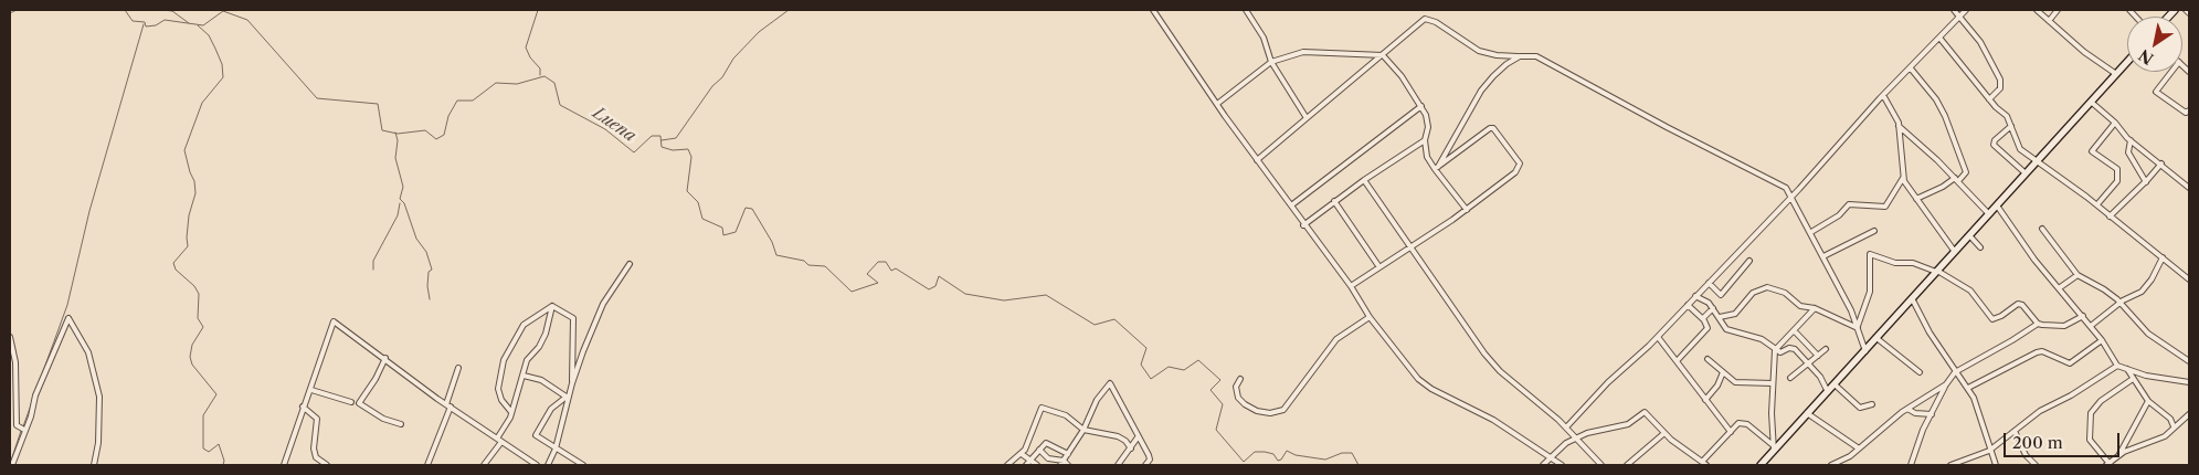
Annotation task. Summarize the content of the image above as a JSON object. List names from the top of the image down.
{
  "water": ["Luena"],
  "scale_bar": "200 m",
  "north": "bottom left"
}
